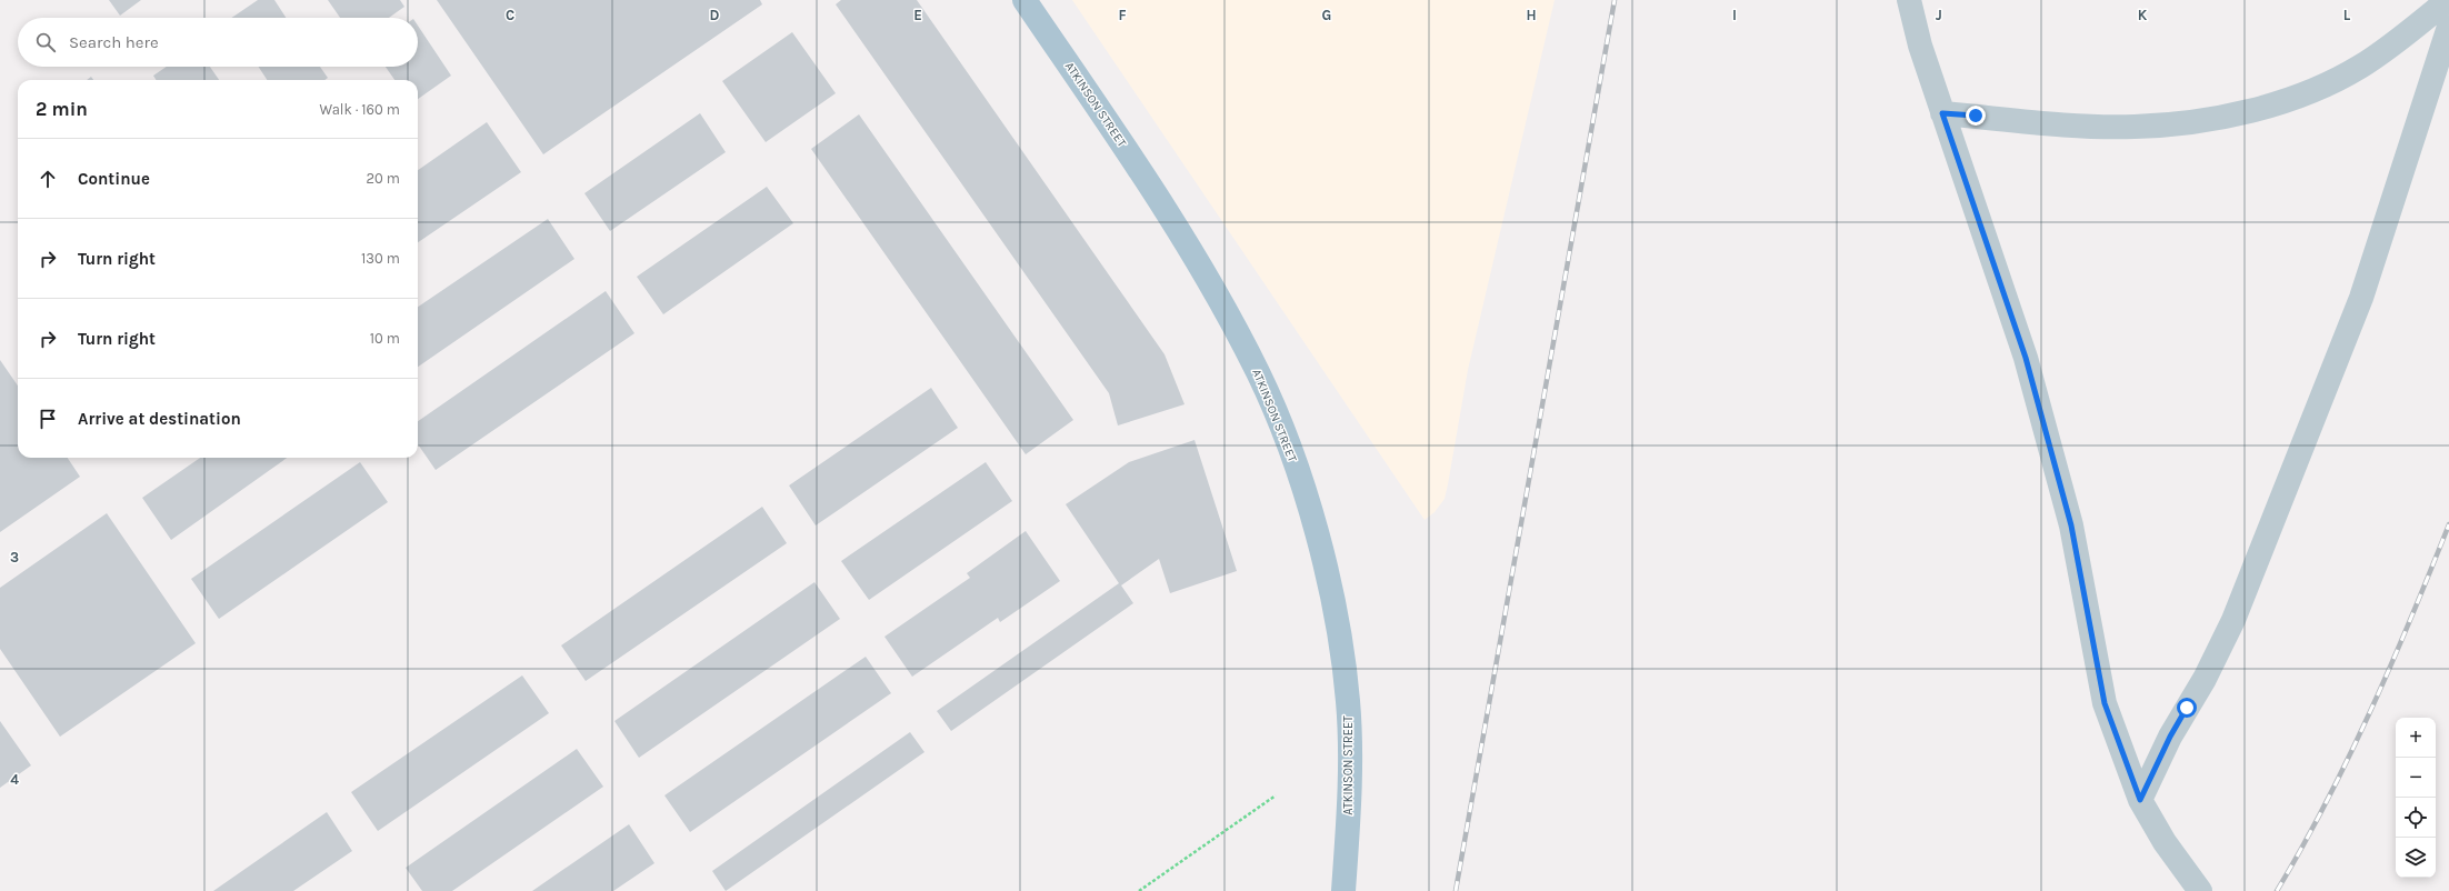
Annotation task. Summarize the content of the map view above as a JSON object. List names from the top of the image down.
{
  "streets": {
    "main road": ["ATKINSON STREET"]
  },
  "page": {
    "search": "Search here",
    "heading": ["2 min", "Walk · 160 m"],
    "list": [
      ["Continue", "20 m"],
      ["Turn right", "130 m"],
      ["Turn right", "10 m"],
      "Arrive at destination"
    ],
    "map_buttons": ["+", "−"]
  },
  "grid": {
    "columns": [
      "C",
      "D",
      "E",
      "F",
      "G",
      "H",
      "I",
      "J",
      "K",
      "L"
    ],
    "rows": ["3", "4"]
  }
}
